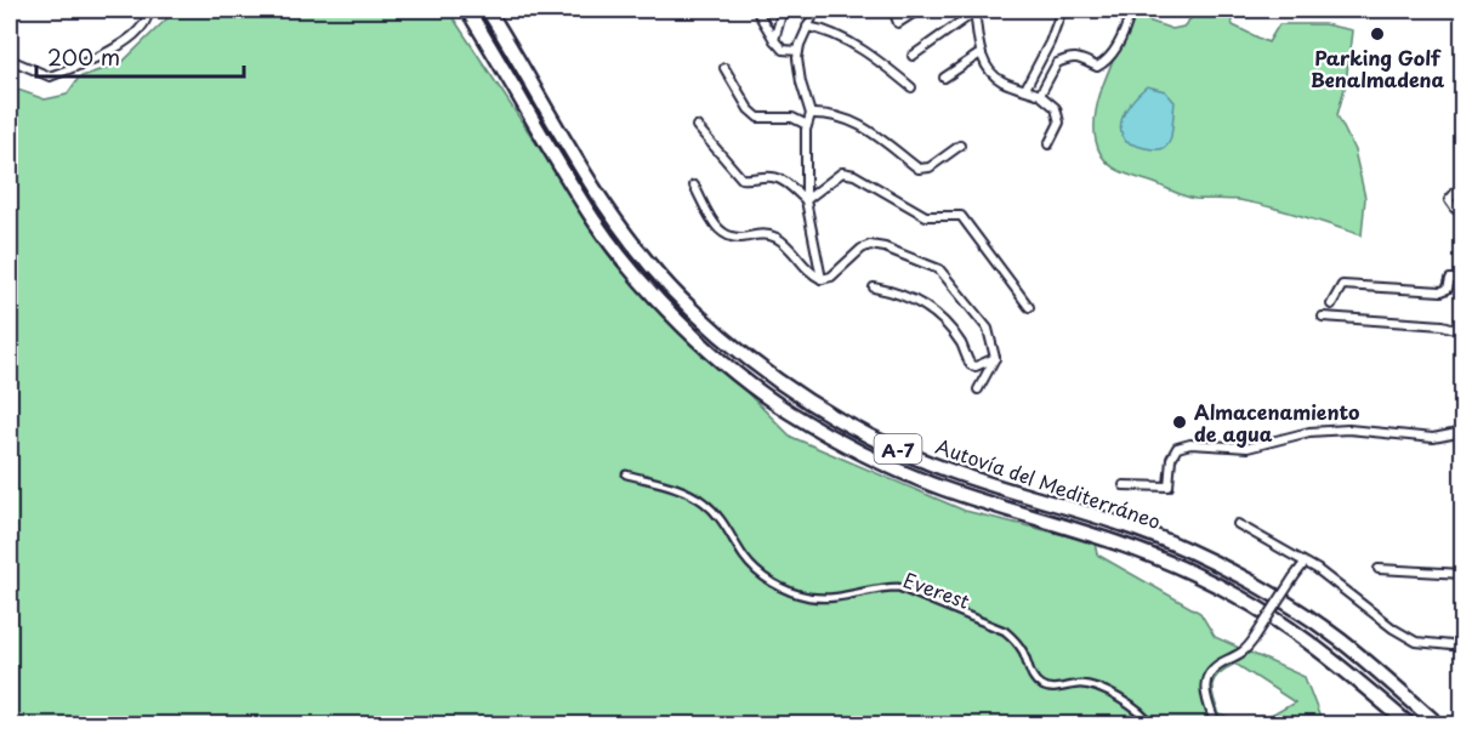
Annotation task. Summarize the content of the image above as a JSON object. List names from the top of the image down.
{
  "streets": {
    "highway": ["A-7", "Autovía del Mediterráneo"],
    "street": ["Everest"]
  },
  "places": ["Parking Golf Benalmadena", "Almacenamiento de agua"],
  "scale_bar": "200 m"
}
